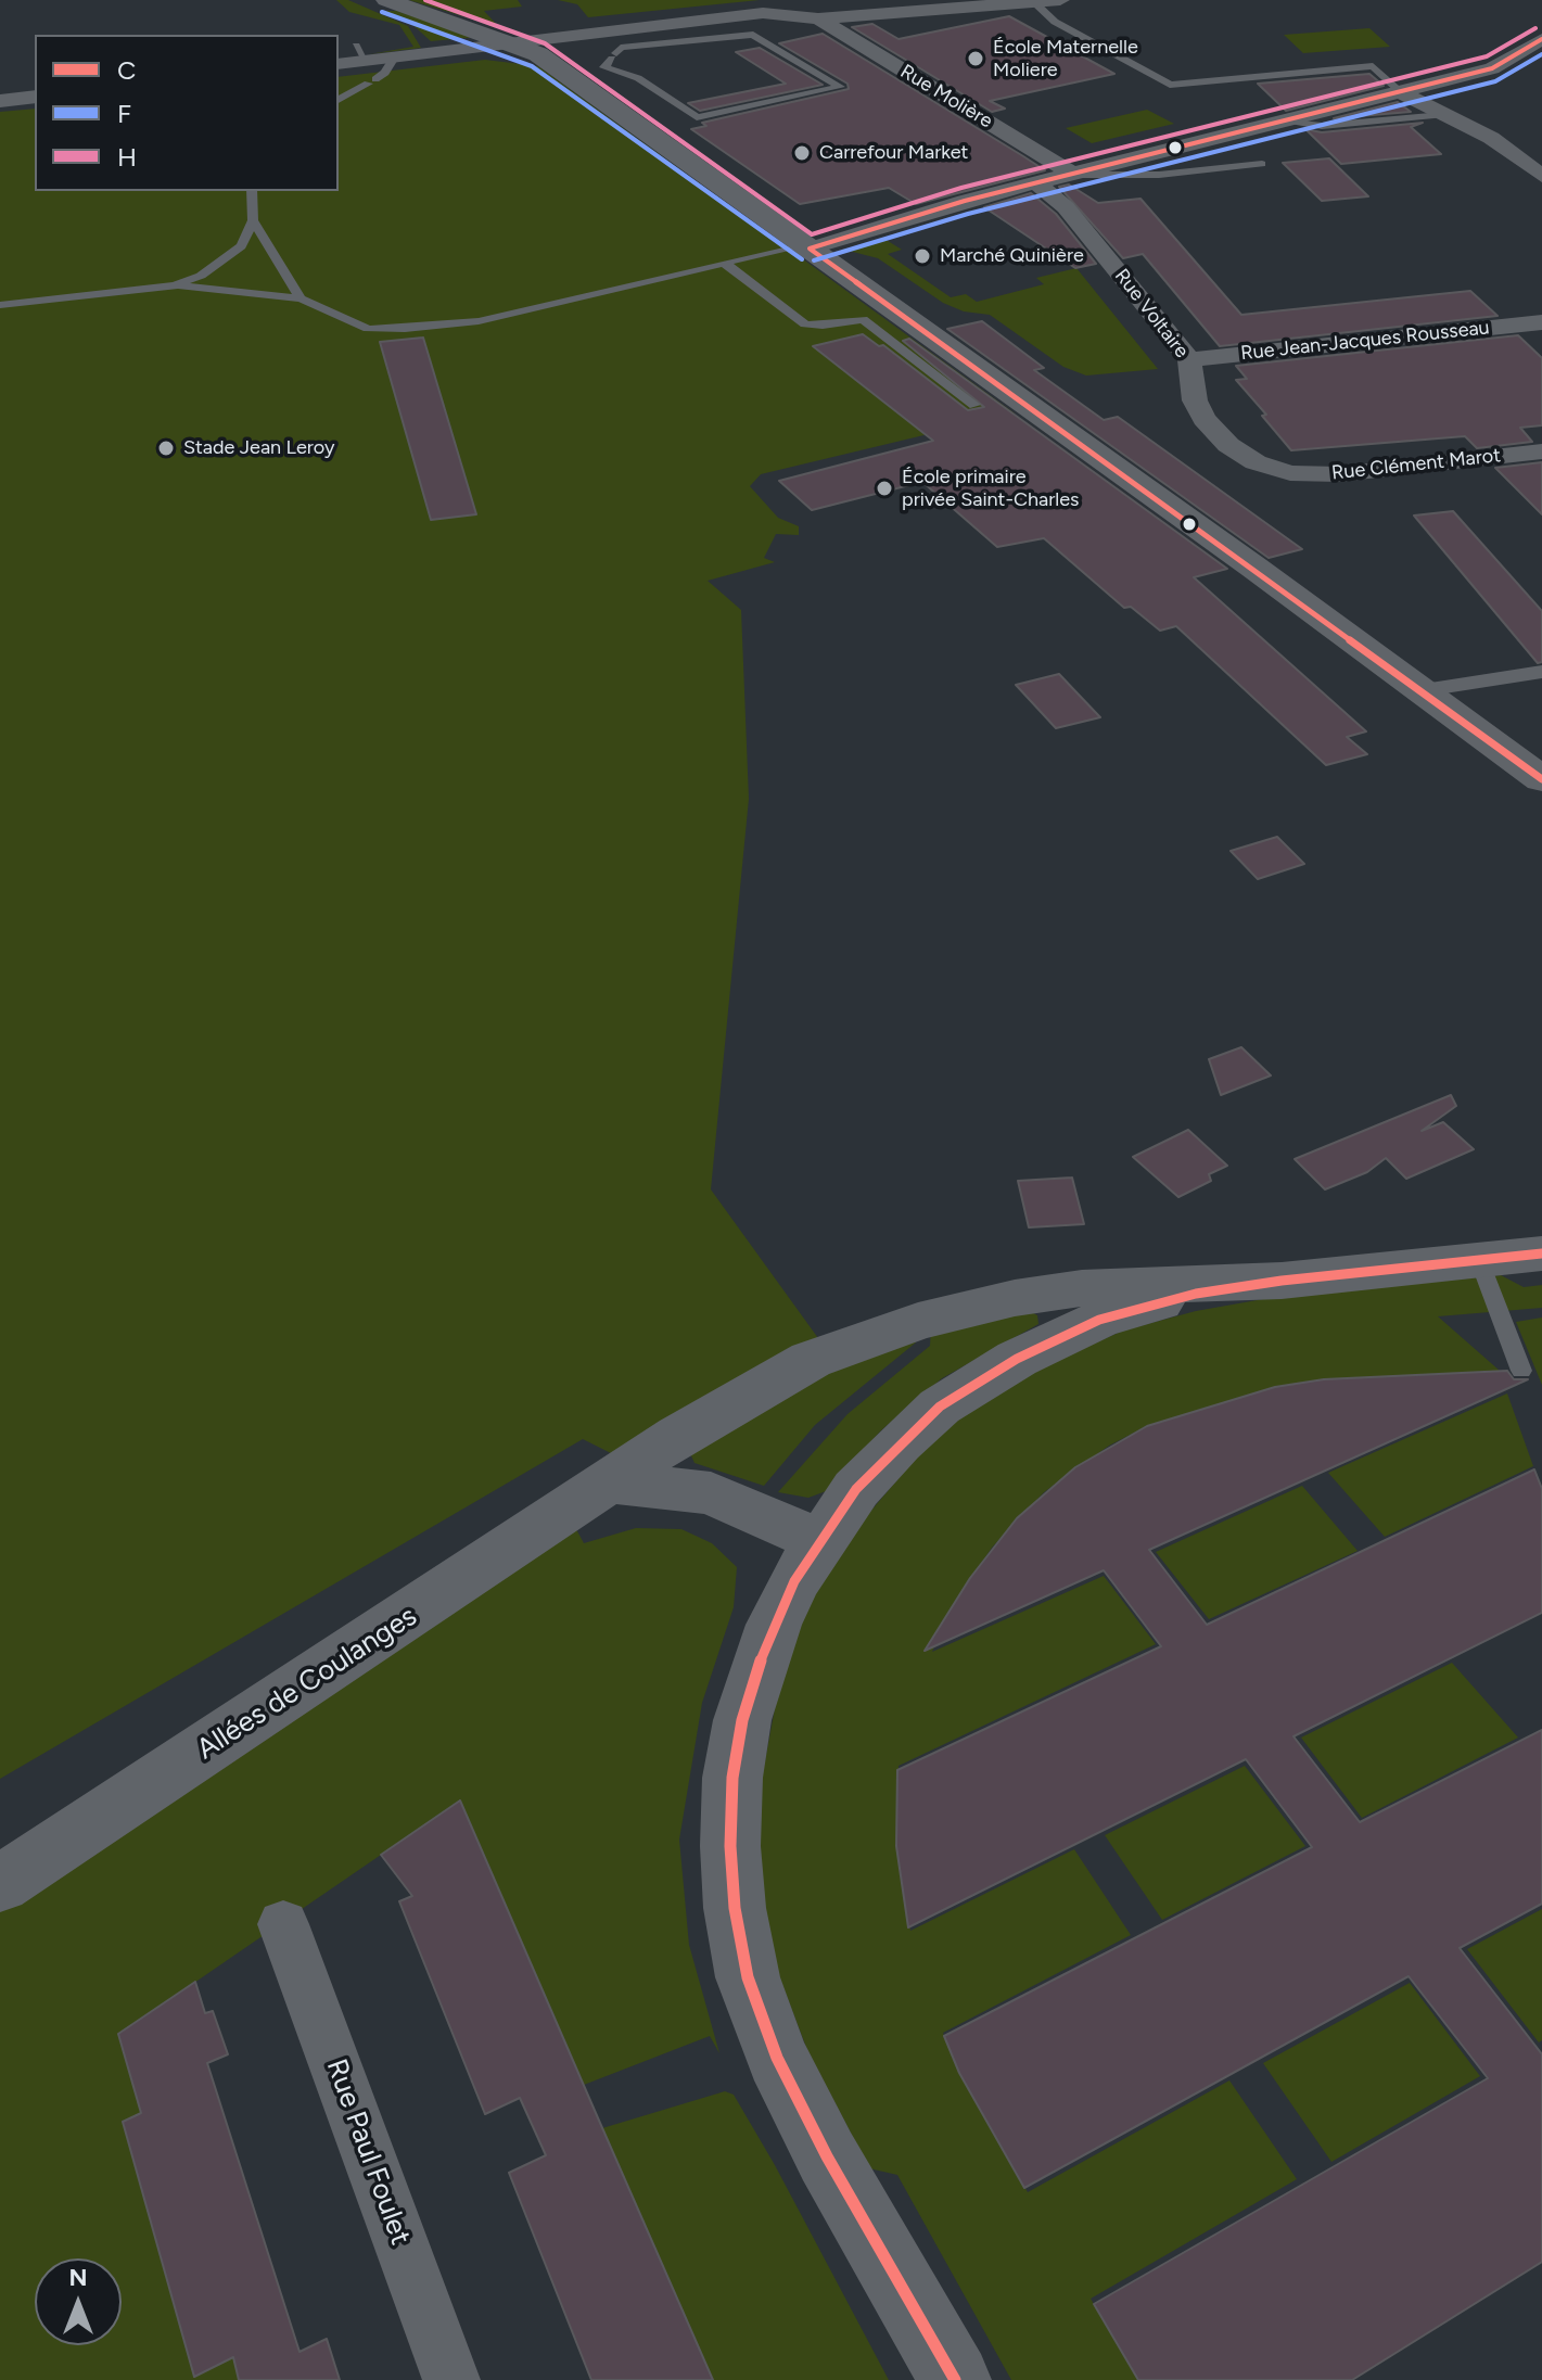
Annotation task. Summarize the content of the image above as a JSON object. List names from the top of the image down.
{
  "streets": {
    "street": [
      "Rue Molière",
      "Rue Voltaire",
      "Rue Jean-Jacques Rousseau",
      "Rue Clément Marot",
      "Allées de Coulanges",
      "Rue Paul Foulet"
    ]
  },
  "crossings": [
    ["Rue Voltaire", "Rue Jean-Jacques Rousseau"],
    ["Rue Voltaire", "Rue Clément Marot"]
  ],
  "places": [
    "École Maternelle Moliere",
    "Carrefour Market",
    "Marché Quinière",
    "Stade Jean Leroy",
    "École primaire privée Saint-Charles"
  ],
  "lines": ["transit line H", "transit line F", "transit line C"],
  "legend": ["C", "F", "H"],
  "north": "top"
}
